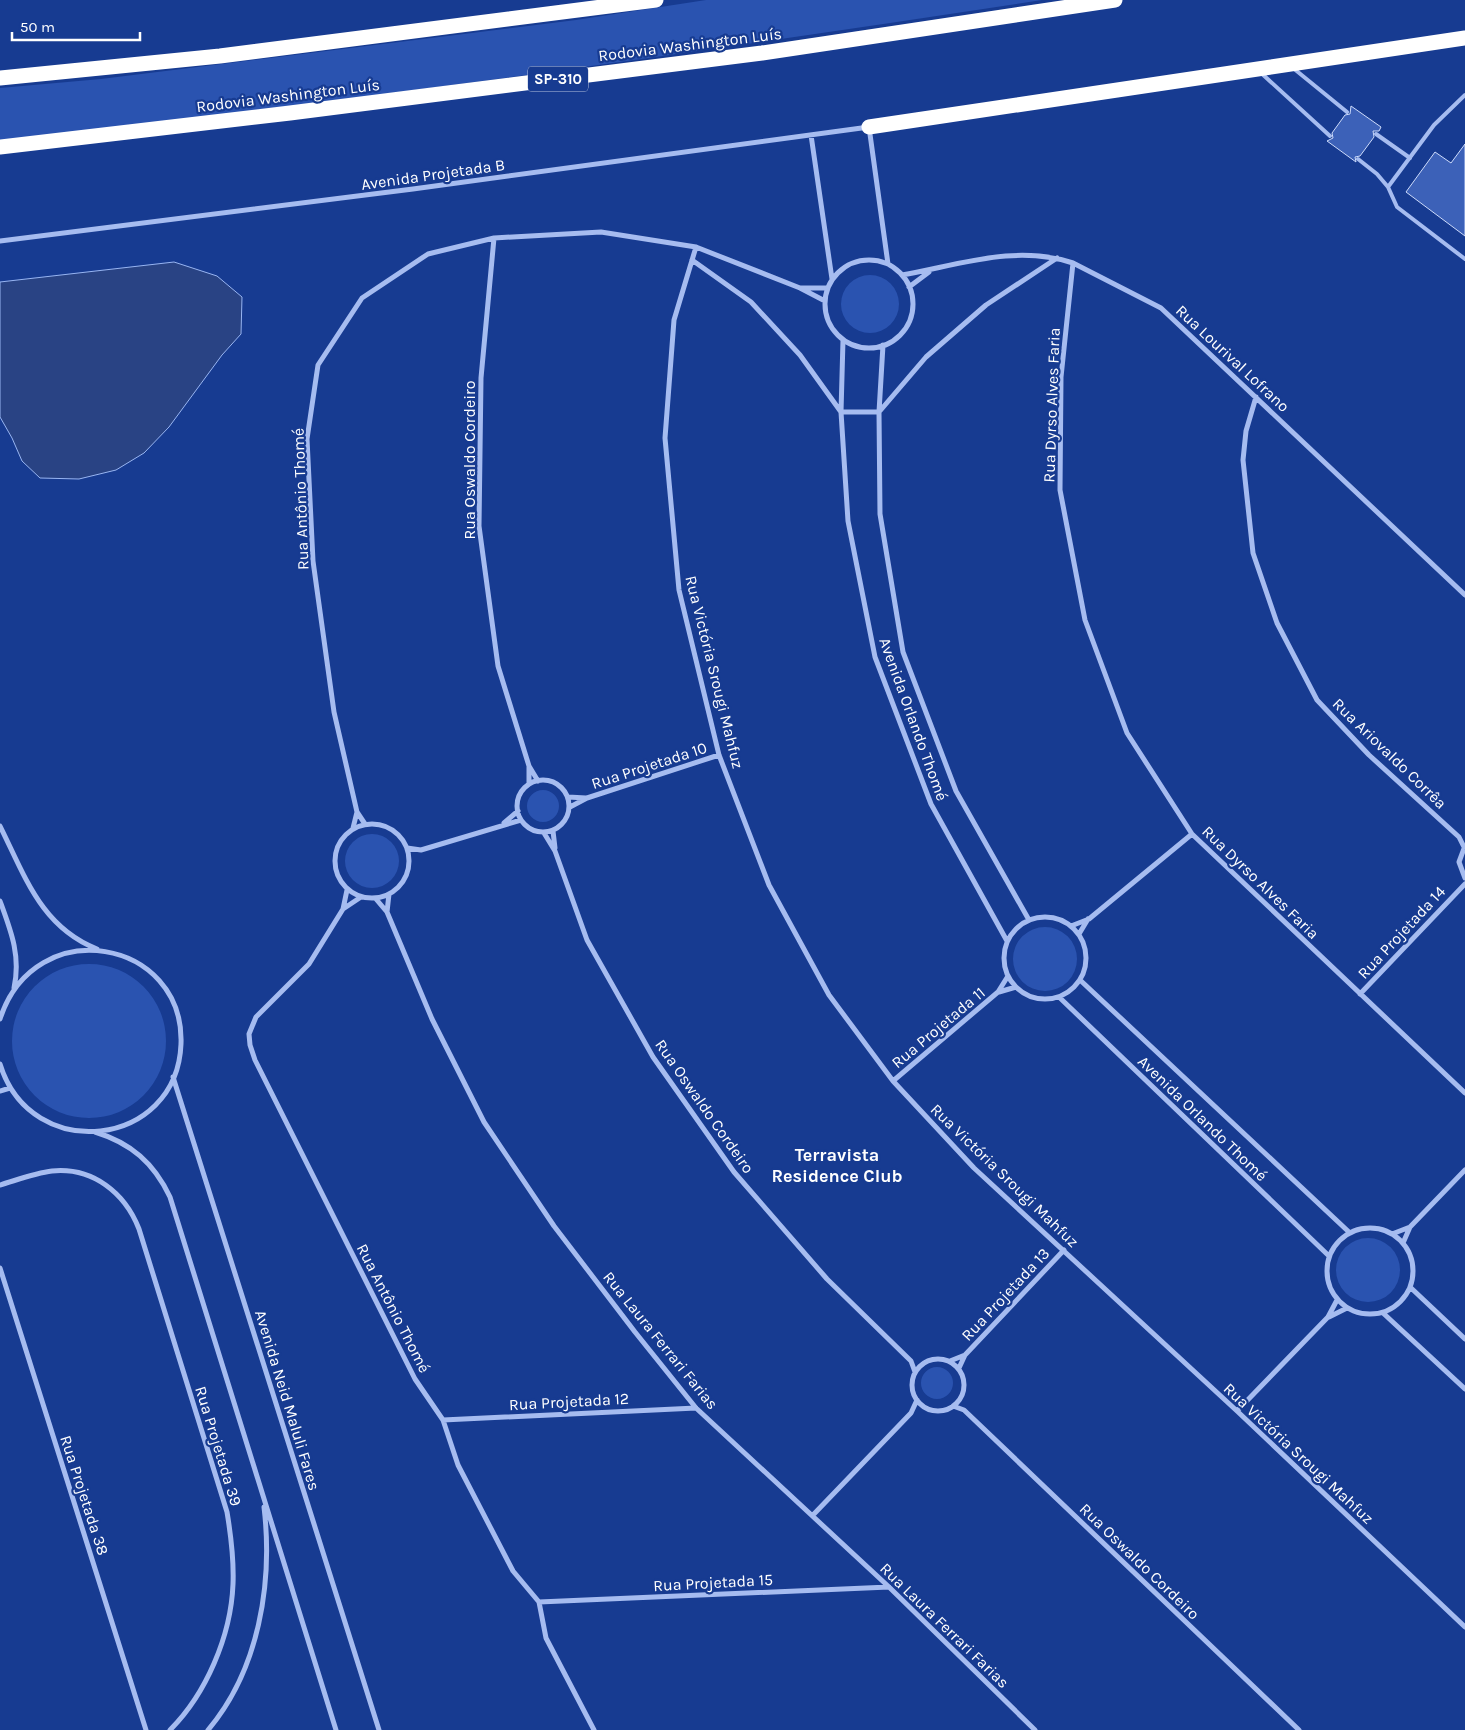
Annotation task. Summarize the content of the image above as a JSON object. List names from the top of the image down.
{
  "streets": {
    "highway": ["Rodovia Washington Luís", "SP-310"],
    "street": [
      "Avenida Projetada B",
      "Rua Lourival Lofrano",
      "Rua Dyrso Alves Faria",
      "Rua Oswaldo Cordeiro",
      "Rua Antônio Thomé",
      "Rua Victória Srougi Mahfuz",
      "Avenida Orlando Thomé",
      "Rua Ariovaldo Corrêa",
      "Rua Projetada 10",
      "Rua Projetada 14",
      "Rua Projetada 11",
      "Rua Projetada 13",
      "Rua Laura Ferrari Farias",
      "Avenida Neid Maluli Fares",
      "Rua Projetada 12",
      "Rua Projetada 39",
      "Rua Projetada 38",
      "Rua Projetada 15"
    ]
  },
  "crossings": [
    ["Rua Lourival Lofrano", "Rua Dyrso Alves Faria"],
    ["Rua Lourival Lofrano", "Rua Antônio Thomé"],
    ["Rua Lourival Lofrano", "Avenida Orlando Thomé"],
    ["Rua Lourival Lofrano", "Rua Ariovaldo Corrêa"],
    ["Rua Dyrso Alves Faria", "Rua Projetada 14"],
    ["Rua Oswaldo Cordeiro", "Rua Antônio Thomé"],
    ["Rua Oswaldo Cordeiro", "Rua Projetada 10"],
    ["Rua Oswaldo Cordeiro", "Rua Projetada 13"],
    ["Rua Antônio Thomé", "Rua Victória Srougi Mahfuz"],
    ["Rua Antônio Thomé", "Avenida Orlando Thomé"],
    ["Rua Antônio Thomé", "Rua Projetada 12"],
    ["Rua Antônio Thomé", "Rua Projetada 15"],
    ["Rua Victória Srougi Mahfuz", "Rua Projetada 10"],
    ["Rua Victória Srougi Mahfuz", "Rua Projetada 11"],
    ["Rua Victória Srougi Mahfuz", "Rua Projetada 13"],
    ["Avenida Orlando Thomé", "Rua Projetada 11"],
    ["Rua Laura Ferrari Farias", "Rua Projetada 12"],
    ["Rua Laura Ferrari Farias", "Rua Projetada 15"]
  ],
  "districts": ["Terravista Residence Club"],
  "scale_bar": "50 m"
}
